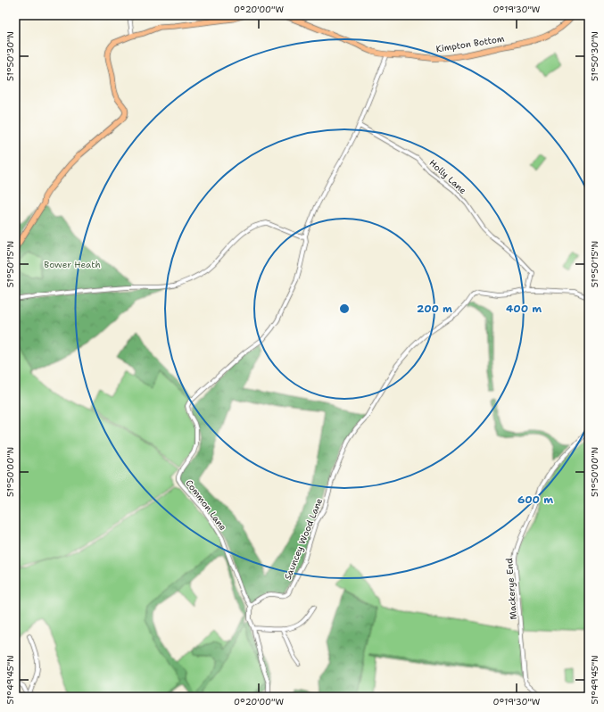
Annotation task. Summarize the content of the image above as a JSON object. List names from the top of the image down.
{
  "streets": {
    "main road": ["Kimpton Bottom"],
    "street": [
      "Holly Lane",
      "Common Lane",
      "Sauncey Wood Lane",
      "Mackerye End"
    ]
  },
  "crossings": [
    ["Holly Lane", "Sauncey Wood Lane"],
    ["Common Lane", "Sauncey Wood Lane"]
  ],
  "parks": ["Bower Heath"],
  "coordinates": [
    "0°20'00\"W",
    "0°19'30\"W",
    "51°50'30\"N",
    "51°50'15\"N",
    "51°50'00\"N",
    "51°49'45\"N"
  ],
  "rings": ["200 m", "400 m", "600 m"]
}
